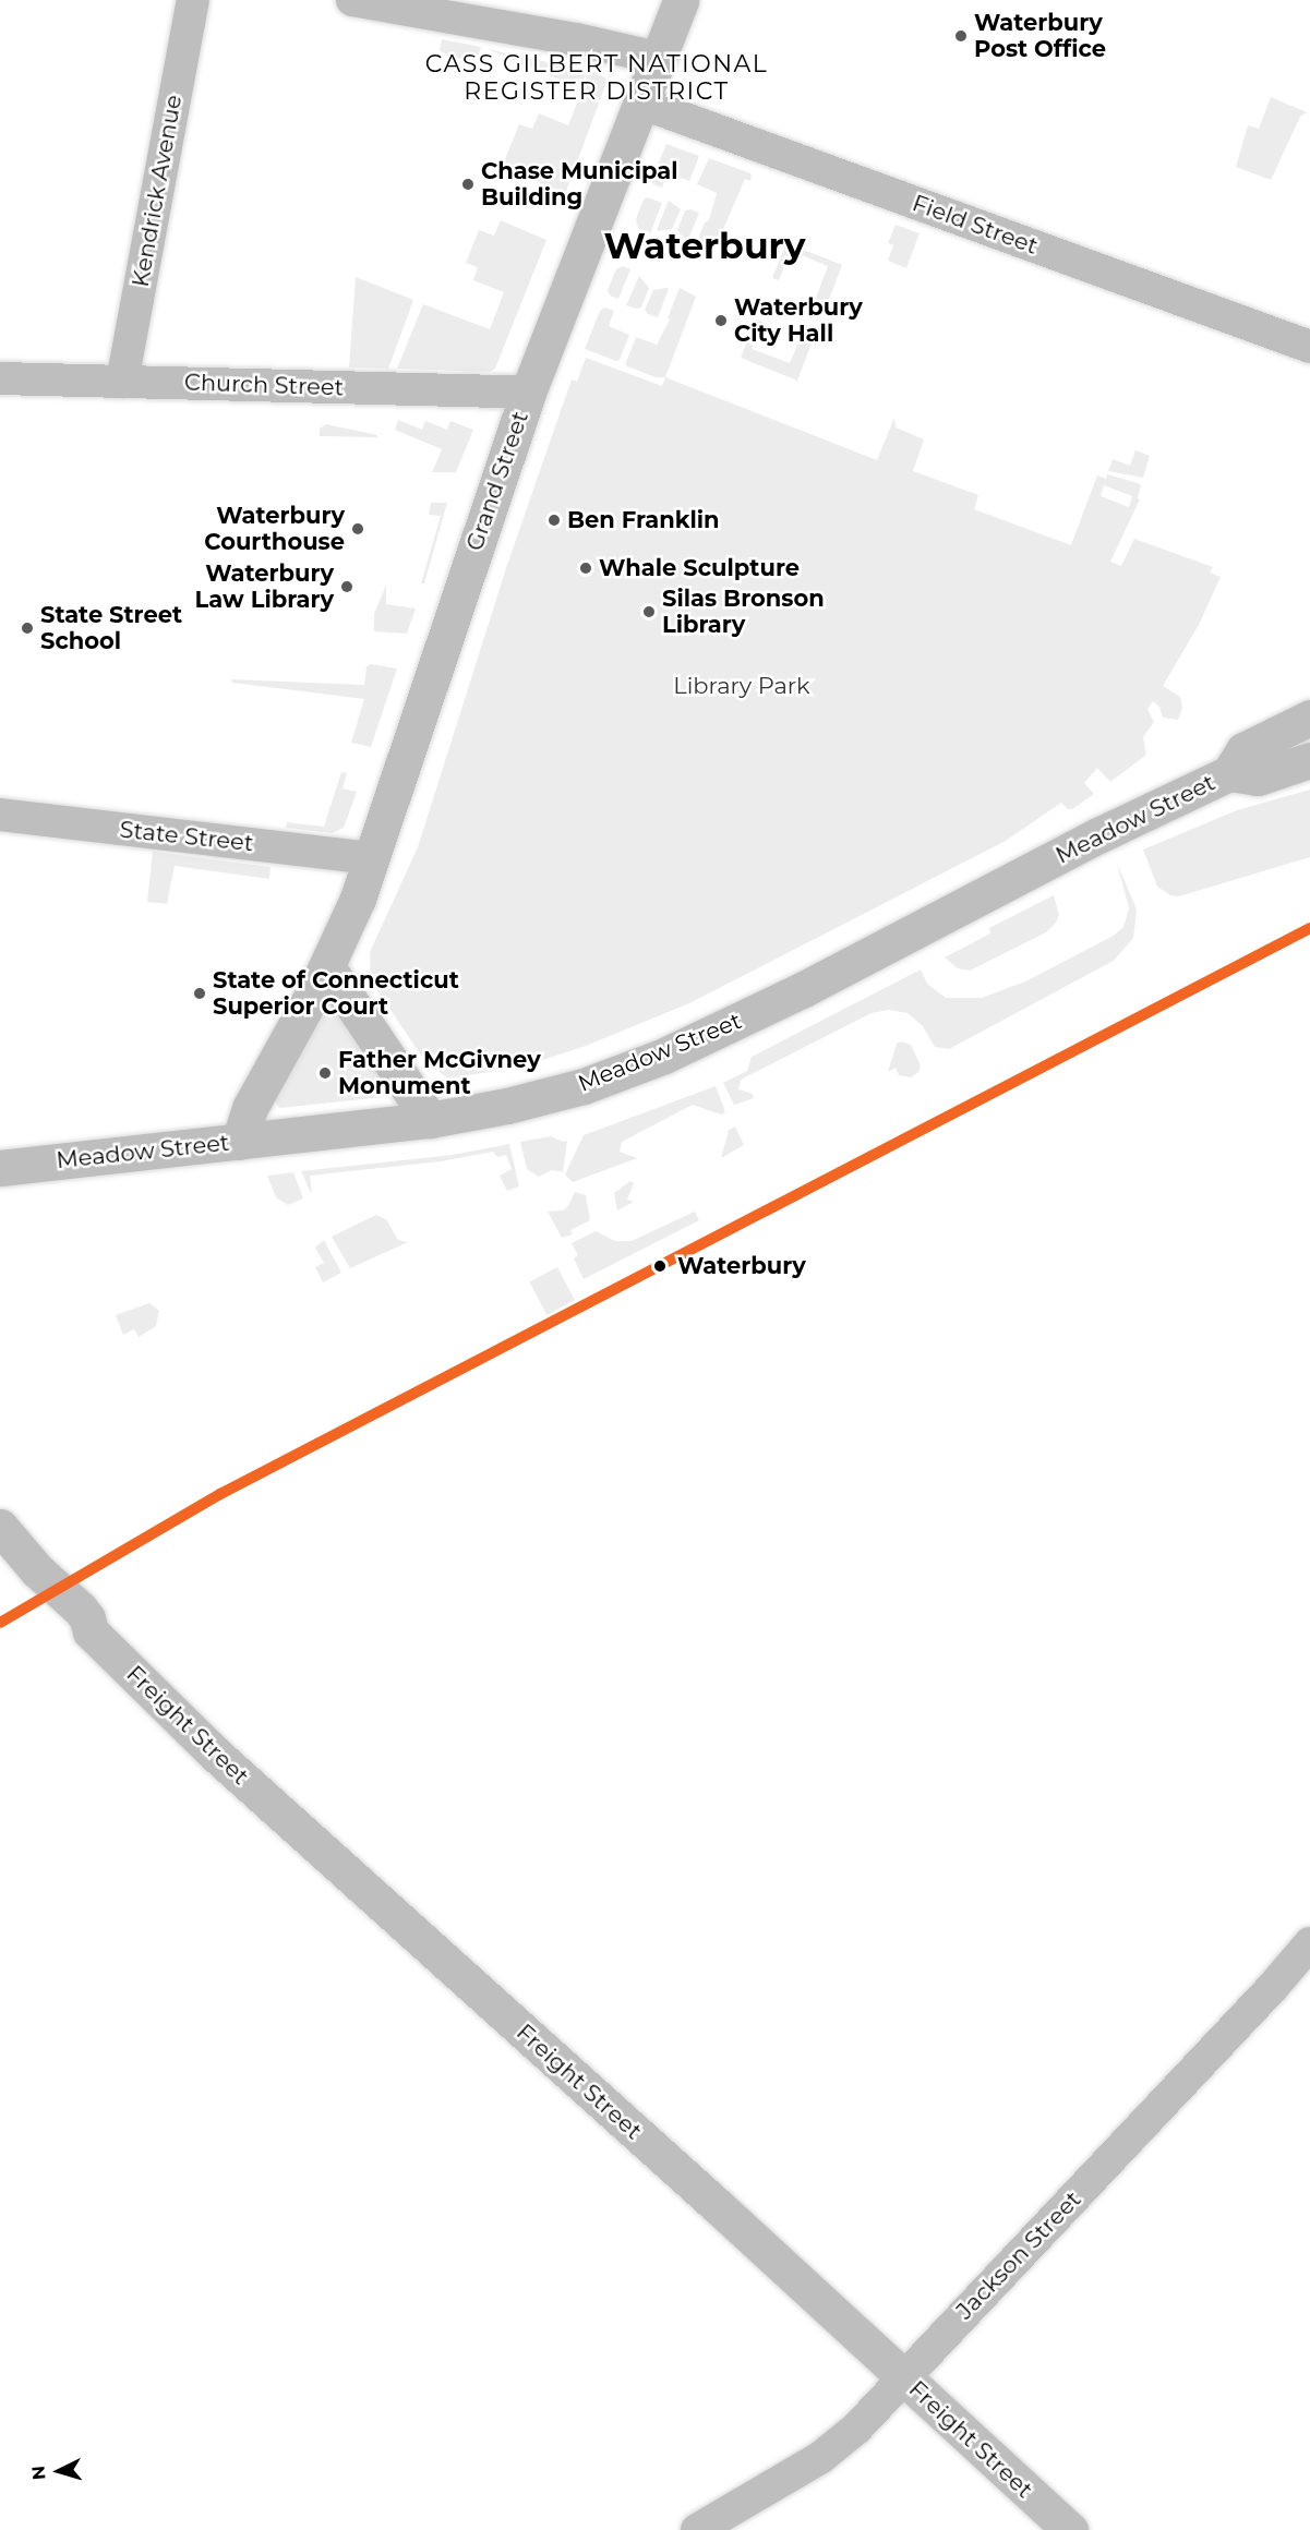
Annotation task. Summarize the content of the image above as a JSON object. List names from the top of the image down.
{
  "streets": {
    "main road": ["Grand Street", "Meadow Street", "Freight Street"],
    "street": [
      "Kendrick Avenue",
      "Field Street",
      "Church Street",
      "State Street",
      "Jackson Street"
    ]
  },
  "crossings": [
    ["Kendrick Avenue", "Church Street"],
    ["Field Street", "Grand Street"],
    ["Church Street", "Grand Street"],
    ["Grand Street", "Meadow Street"],
    ["Grand Street", "State Street"],
    ["Freight Street", "Jackson Street"]
  ],
  "districts": ["CASS GILBERT NATIONAL REGISTER DISTRICT", "Waterbury"],
  "parks": ["Library Park"],
  "places": [
    "Waterbury Post Office",
    "Chase Municipal Building",
    "Waterbury City Hall",
    "Ben Franklin",
    "Waterbury Courthouse",
    "Whale Sculpture",
    "Waterbury Law Library",
    "Silas Bronson Library",
    "State Street School",
    "State of Connecticut Superior Court",
    "Father McGivney Monument",
    "Waterbury"
  ],
  "north": "left"
}
